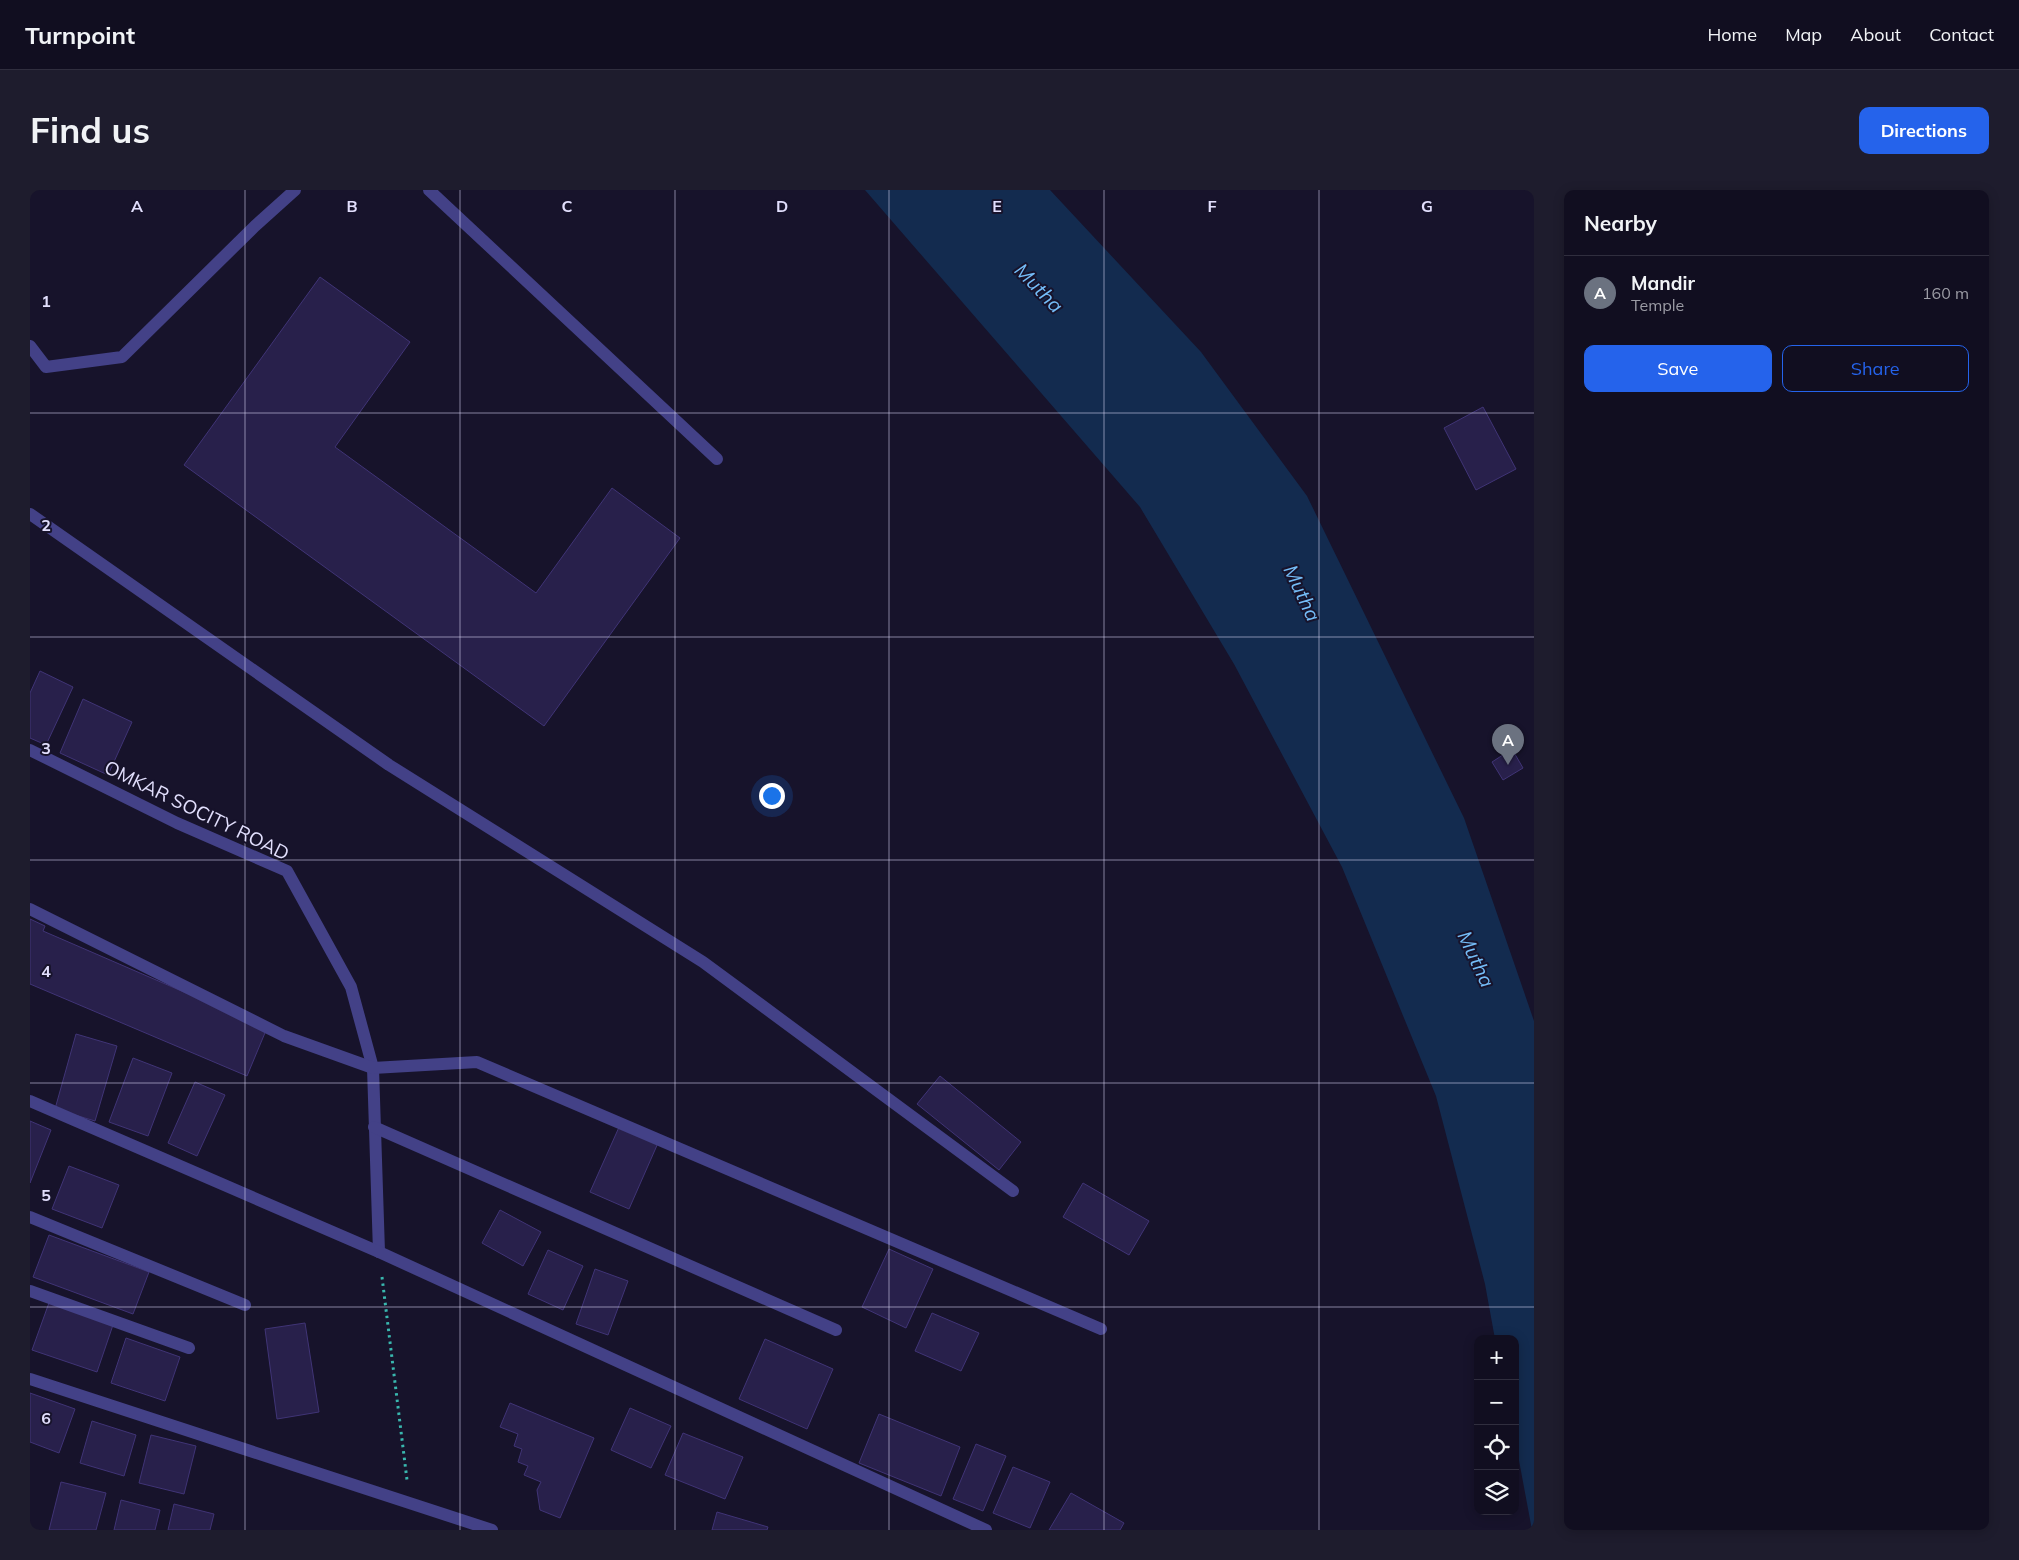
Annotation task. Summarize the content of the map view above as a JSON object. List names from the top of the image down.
{
  "streets": {
    "street": ["OMKAR SOCITY ROAD"]
  },
  "water": ["Mutha"],
  "page": {
    "header": "Turnpoint",
    "nav": [
      "Home",
      "Map",
      "About",
      "Contact"
    ],
    "buttons": [
      "Directions",
      ["Save", "Share"]
    ],
    "title": "Find us",
    "heading": "Nearby",
    "list": [
      {
        "mark": "A",
        "name": "Mandir",
        "note": "Temple",
        "value": "160 m"
      }
    ],
    "pins": "A",
    "map_buttons": ["+", "−"]
  },
  "grid": {
    "columns": [
      "A",
      "B",
      "C",
      "D",
      "E",
      "F",
      "G"
    ],
    "rows": [
      "1",
      "2",
      "3",
      "4",
      "5",
      "6"
    ]
  }
}
